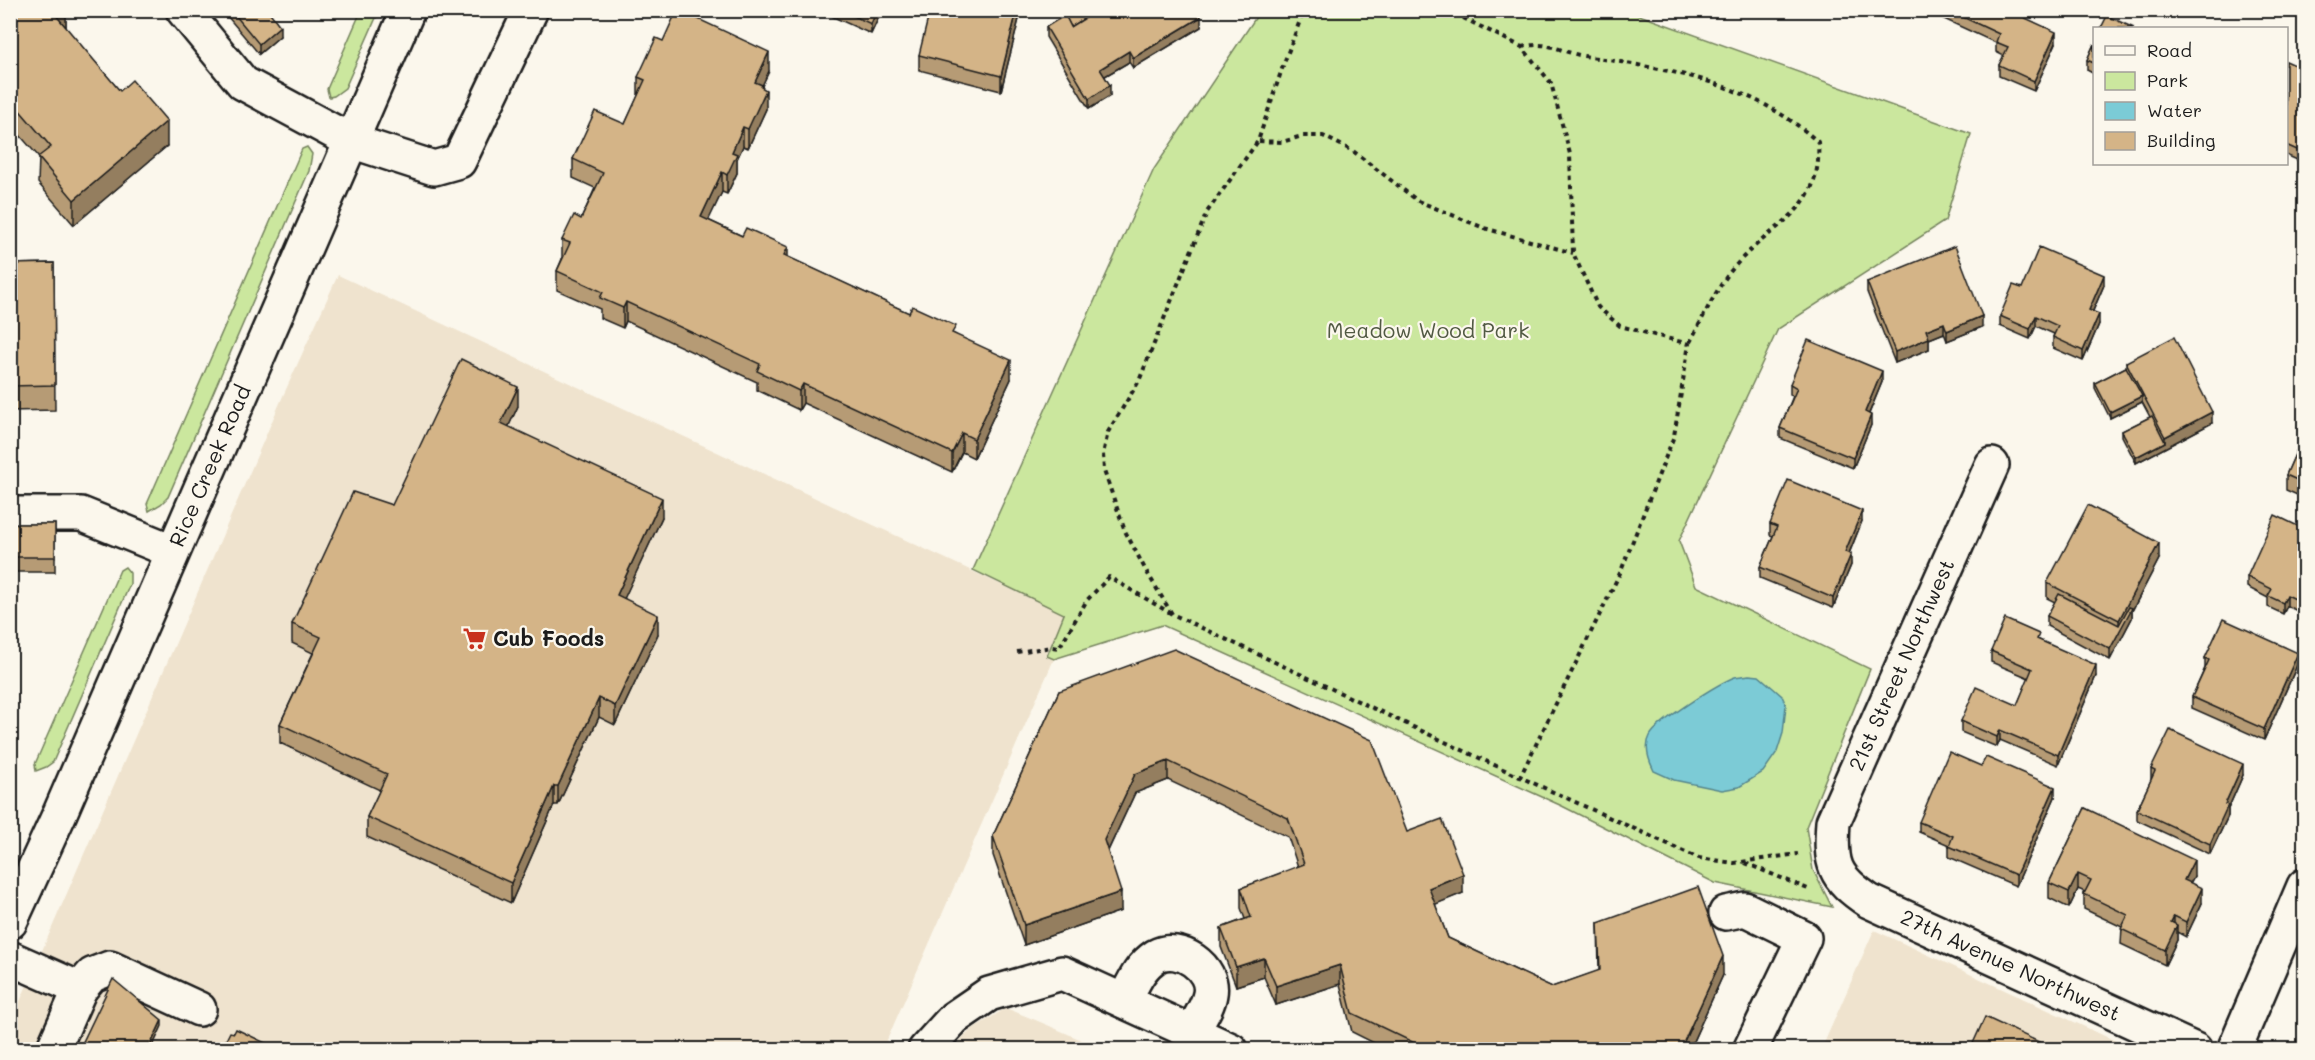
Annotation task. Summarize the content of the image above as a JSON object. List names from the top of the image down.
{
  "streets": {
    "street": ["Rice Creek Road", "21st Street Northwest", "27th Avenue Northwest"]
  },
  "crossings": [
    ["21st Street Northwest", "27th Avenue Northwest"]
  ],
  "parks": ["Meadow Wood Park"],
  "places": {
    "supermarket": ["Cub Foods"]
  },
  "legend": [
    "Road",
    "Park",
    "Water",
    "Building"
  ]
}
